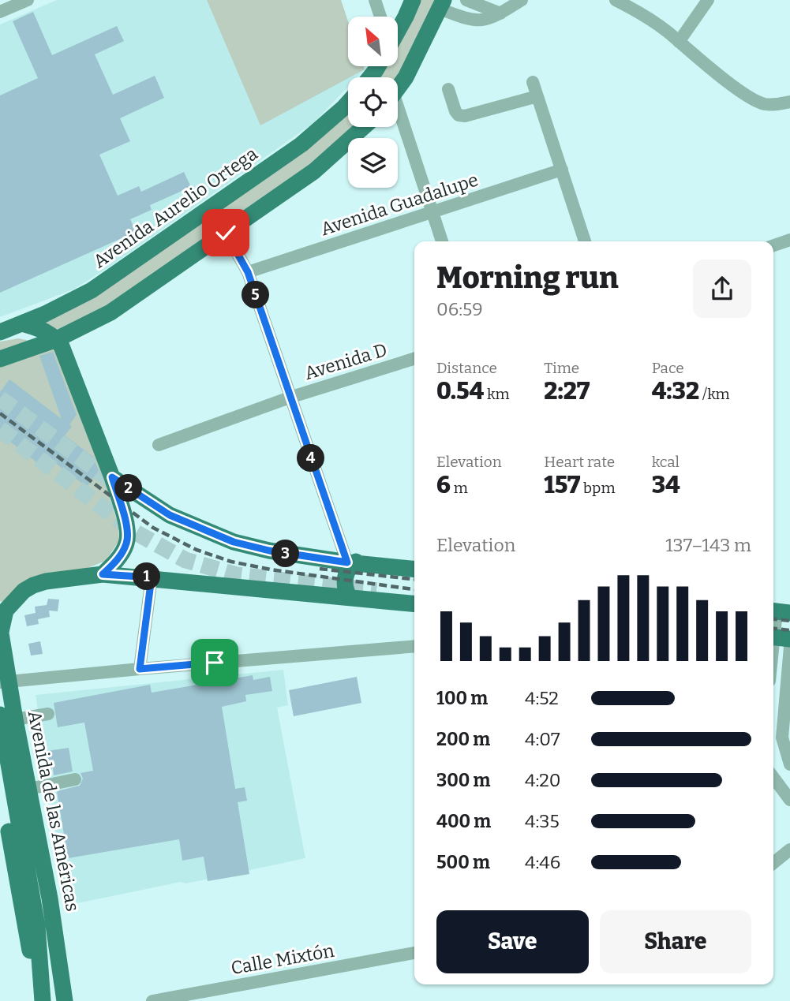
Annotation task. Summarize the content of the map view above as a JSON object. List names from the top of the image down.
{
  "streets": {
    "main road": ["Avenida Aurelio Ortega", "Avenida de las Américas"],
    "street": ["Avenida Guadalupe", "Avenida D", "Calle Mixtón"]
  },
  "north": "top left",
  "page": {
    "heading": ["Morning run", "06:59"],
    "pins": [
      "5",
      "4",
      "2",
      "3",
      "1"
    ],
    "stats": [
      ["Distance", "0.54 km"],
      ["Time", "2:27"],
      ["Pace", "4:32 /km"],
      ["Elevation", "6 m"],
      ["Heart rate", "157 bpm"],
      ["kcal", "34"]
    ],
    "chart": ["Elevation", "137–143 m"],
    "list": [
      {
        "name": "100 m",
        "note": "4:52"
      },
      {
        "name": "200 m",
        "note": "4:07"
      },
      {
        "name": "300 m",
        "note": "4:20"
      },
      {
        "name": "400 m",
        "note": "4:35"
      },
      {
        "name": "500 m",
        "note": "4:46"
      }
    ],
    "buttons": ["Save", "Share"]
  }
}
